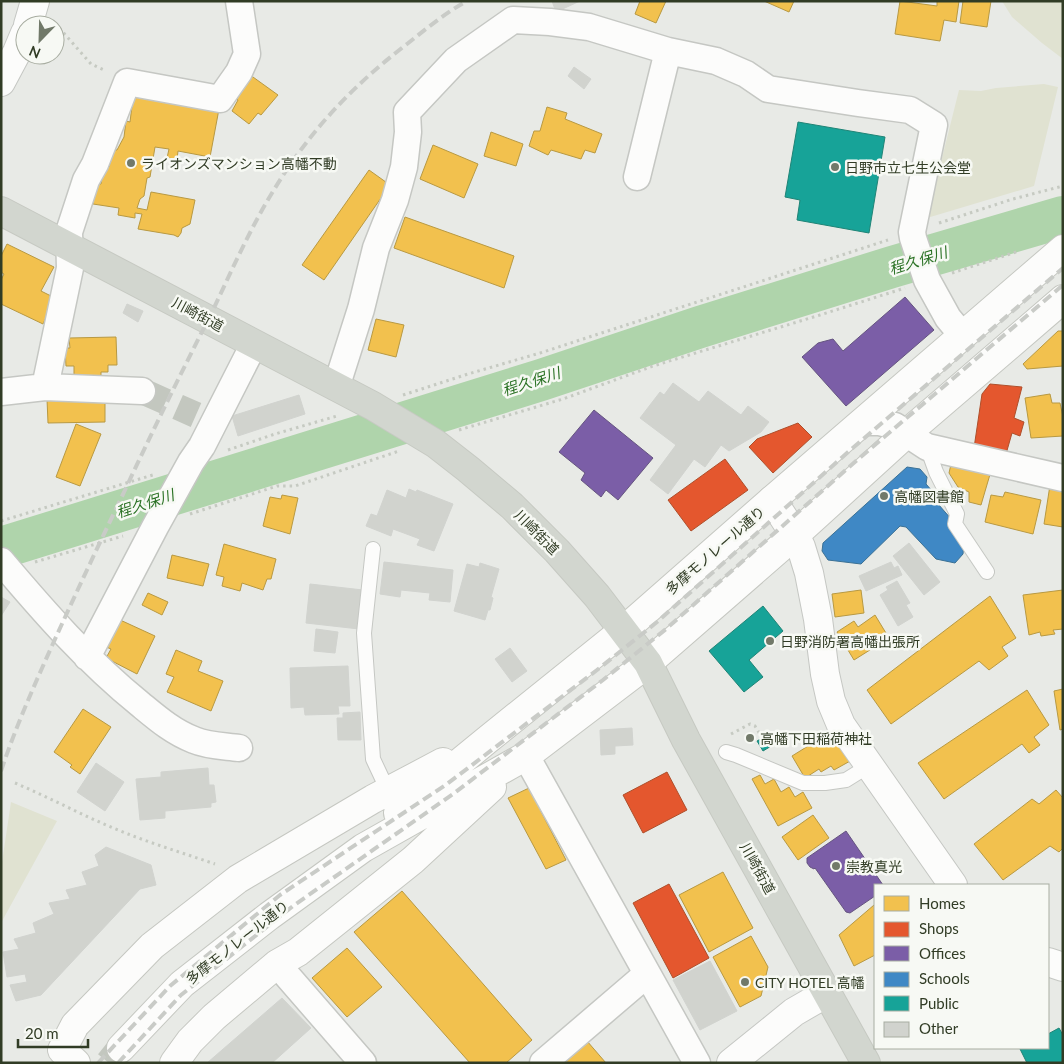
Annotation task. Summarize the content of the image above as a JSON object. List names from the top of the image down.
{
  "streets": {
    "main road": ["川崎街道", "多摩モノレール通り"]
  },
  "crossings": [
    ["川崎街道", "多摩モノレール通り"]
  ],
  "water": ["程久保川"],
  "places": [
    "ライオンズマンション高幡不動",
    "日野市立七生公会堂",
    "高幡図書館",
    "日野消防署高幡出張所",
    "高幡下田稲荷神社",
    "崇教真光",
    "CITY HOTEL 高幡"
  ],
  "legend": [
    "Homes",
    "Shops",
    "Offices",
    "Schools",
    "Public",
    "Other"
  ],
  "scale_bar": "20 m",
  "north": "bottom left"
}
